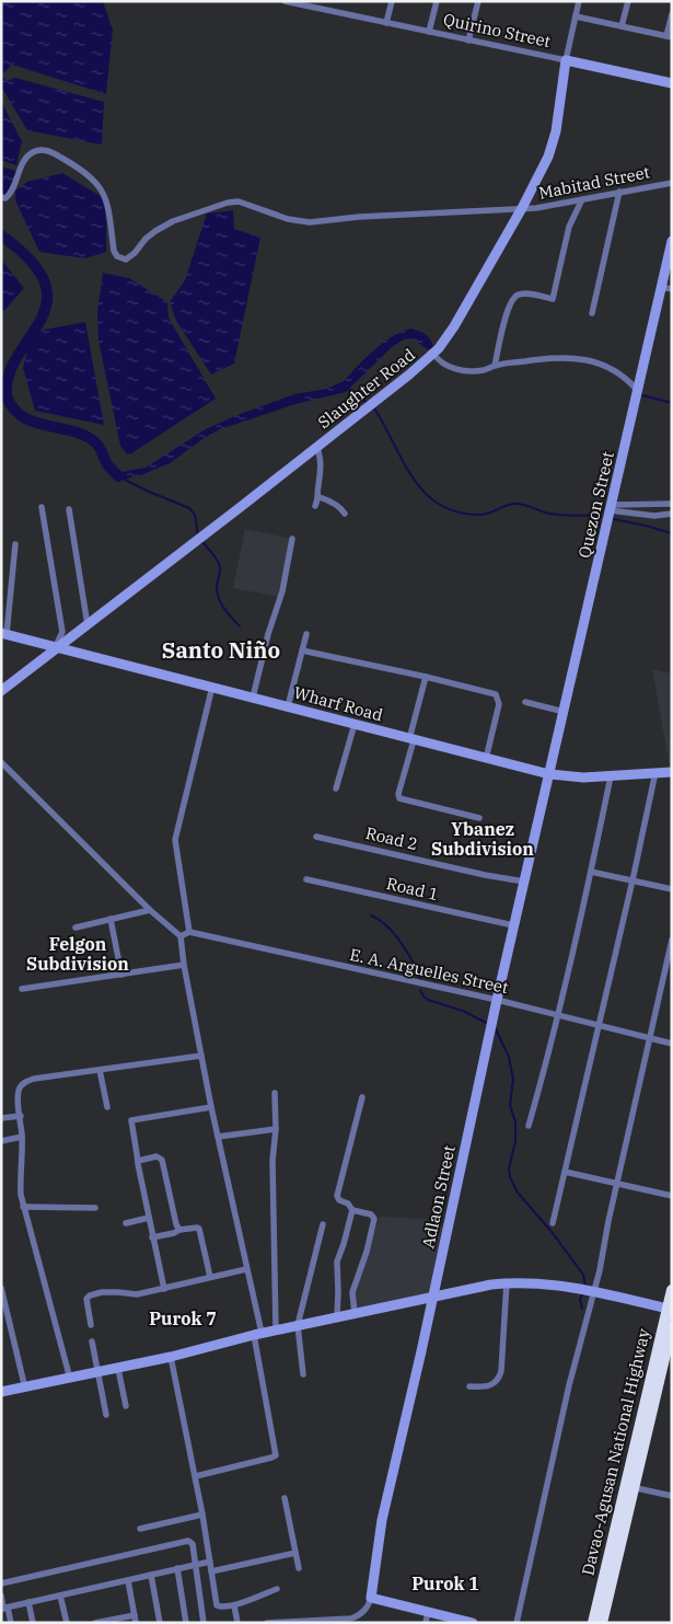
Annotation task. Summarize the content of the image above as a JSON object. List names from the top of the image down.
{
  "streets": {
    "highway": ["Davao-Agusan National Highway"],
    "street": [
      "Quirino Street",
      "Mabitad Street",
      "Slaughter Road",
      "Quezon Street",
      "Wharf Road",
      "Road 2",
      "Road 1",
      "E. A. Arguelles Street",
      "Adlaon Street"
    ]
  },
  "crossings": [
    ["Quirino Street", "Slaughter Road"],
    ["Mabitad Street", "Slaughter Road"],
    ["Slaughter Road", "Wharf Road"],
    ["Quezon Street", "Wharf Road"],
    ["Quezon Street", "Adlaon Street"],
    ["Wharf Road", "Adlaon Street"],
    ["Road 2", "Adlaon Street"],
    ["Road 1", "Adlaon Street"],
    ["E. A. Arguelles Street", "Adlaon Street"]
  ],
  "districts": [
    "Santo Niño",
    "Ybanez Subdivision",
    "Felgon Subdivision",
    "Purok 7",
    "Purok 1"
  ]
}
